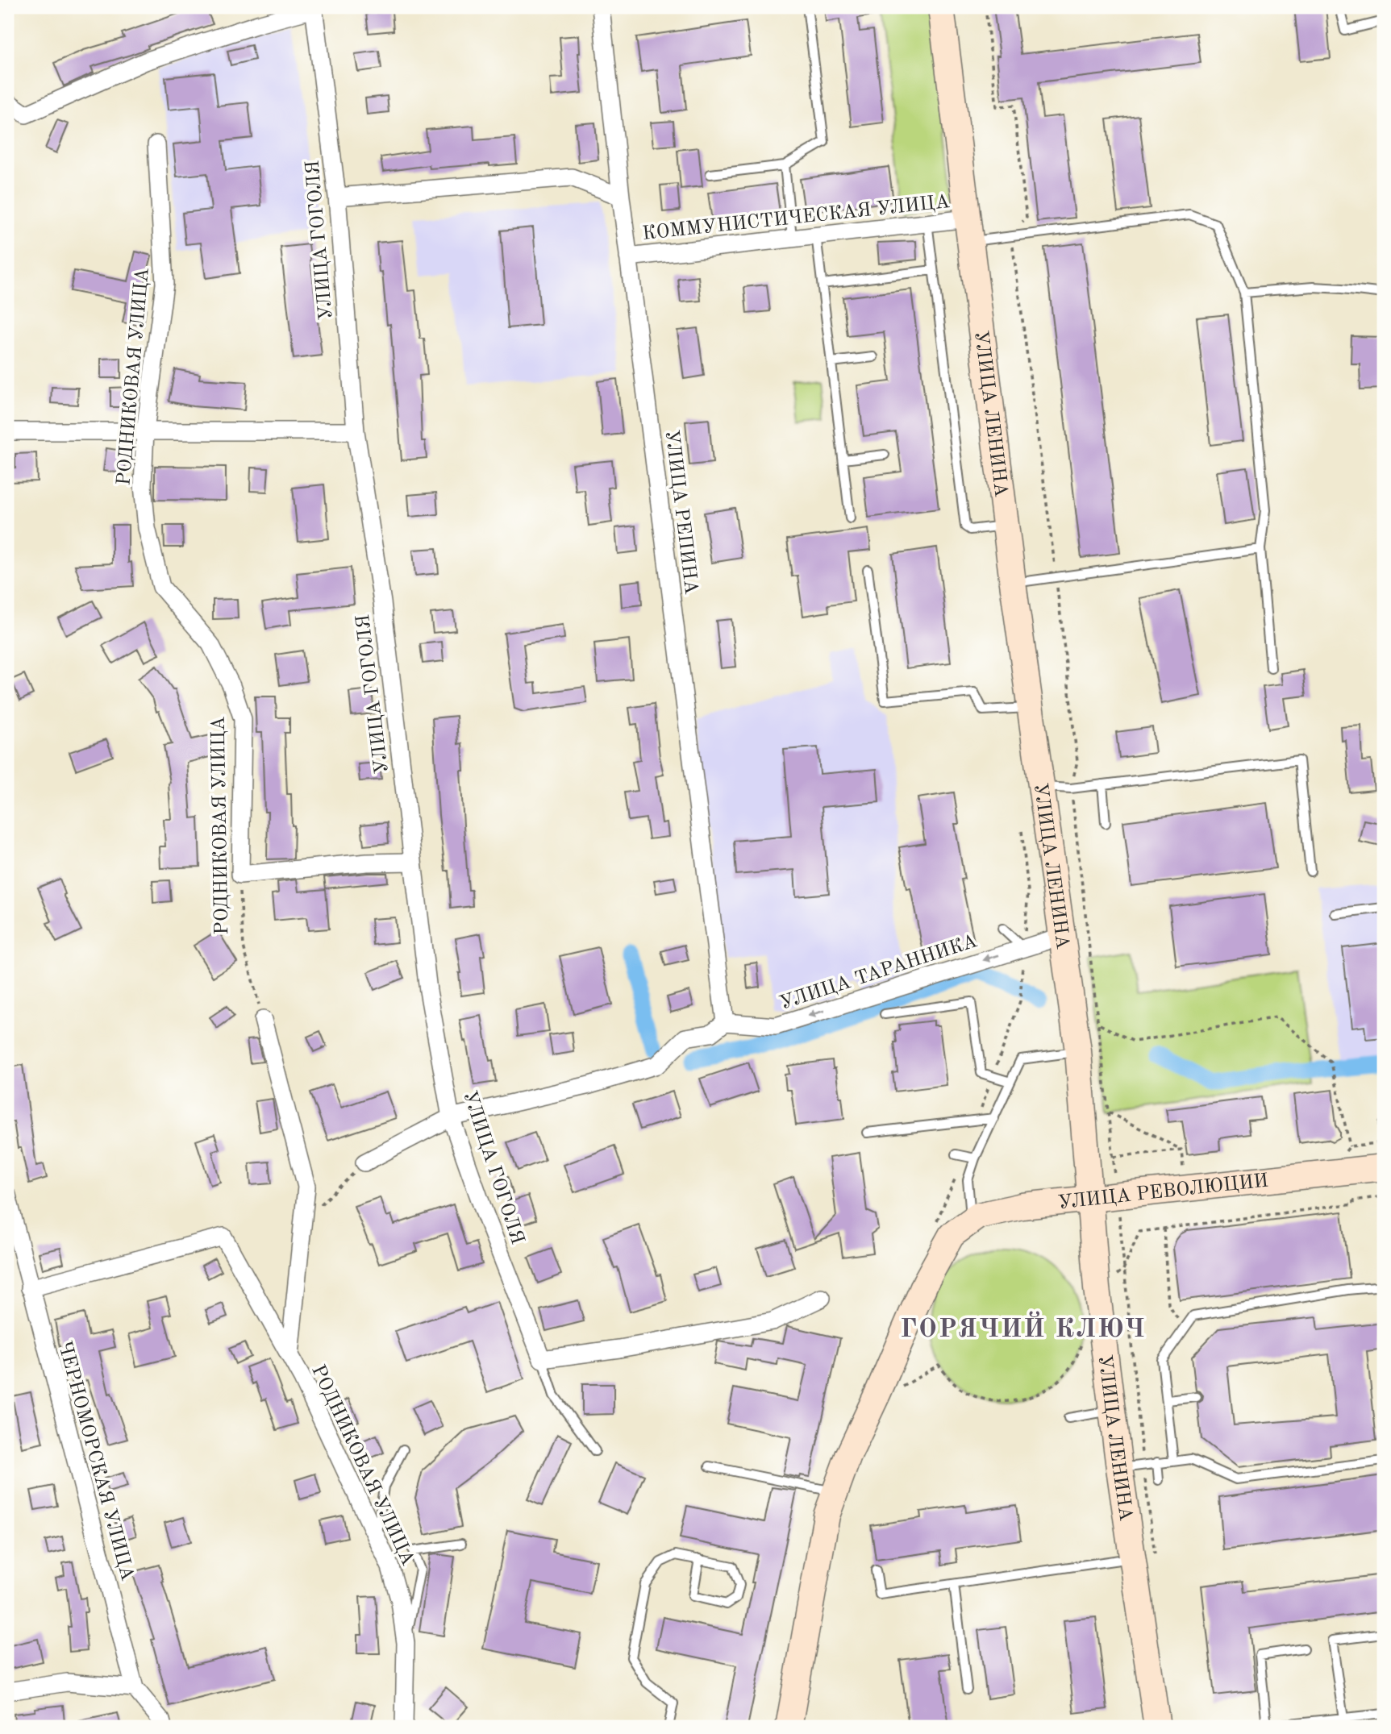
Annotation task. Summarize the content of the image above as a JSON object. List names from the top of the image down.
{
  "streets": {
    "street": [
      "КОММУНИСТИЧЕСКАЯ УЛИЦА",
      "УЛИЦА ГОГОЛЯ",
      "РОДНИКОВАЯ УЛИЦА",
      "УЛИЦА ЛЕНИНА",
      "УЛИЦА РЕПИНА",
      "УЛИЦА ТАРАННИКА",
      "УЛИЦА РЕВОЛЮЦИИ",
      "ЧЕРНОМОРСКАЯ УЛИЦА"
    ]
  },
  "crossings": [
    ["КОММУНИСТИЧЕСКАЯ УЛИЦА", "УЛИЦА ЛЕНИНА"],
    ["КОММУНИСТИЧЕСКАЯ УЛИЦА", "УЛИЦА РЕПИНА"],
    ["РОДНИКОВАЯ УЛИЦА", "ЧЕРНОМОРСКАЯ УЛИЦА"],
    ["УЛИЦА ЛЕНИНА", "УЛИЦА ТАРАННИКА"],
    ["УЛИЦА ЛЕНИНА", "УЛИЦА РЕВОЛЮЦИИ"],
    ["УЛИЦА РЕПИНА", "УЛИЦА ТАРАННИКА"]
  ],
  "one_way": ["УЛИЦА ТАРАННИКА"],
  "districts": ["ГОРЯЧИЙ КЛЮЧ"]
}
